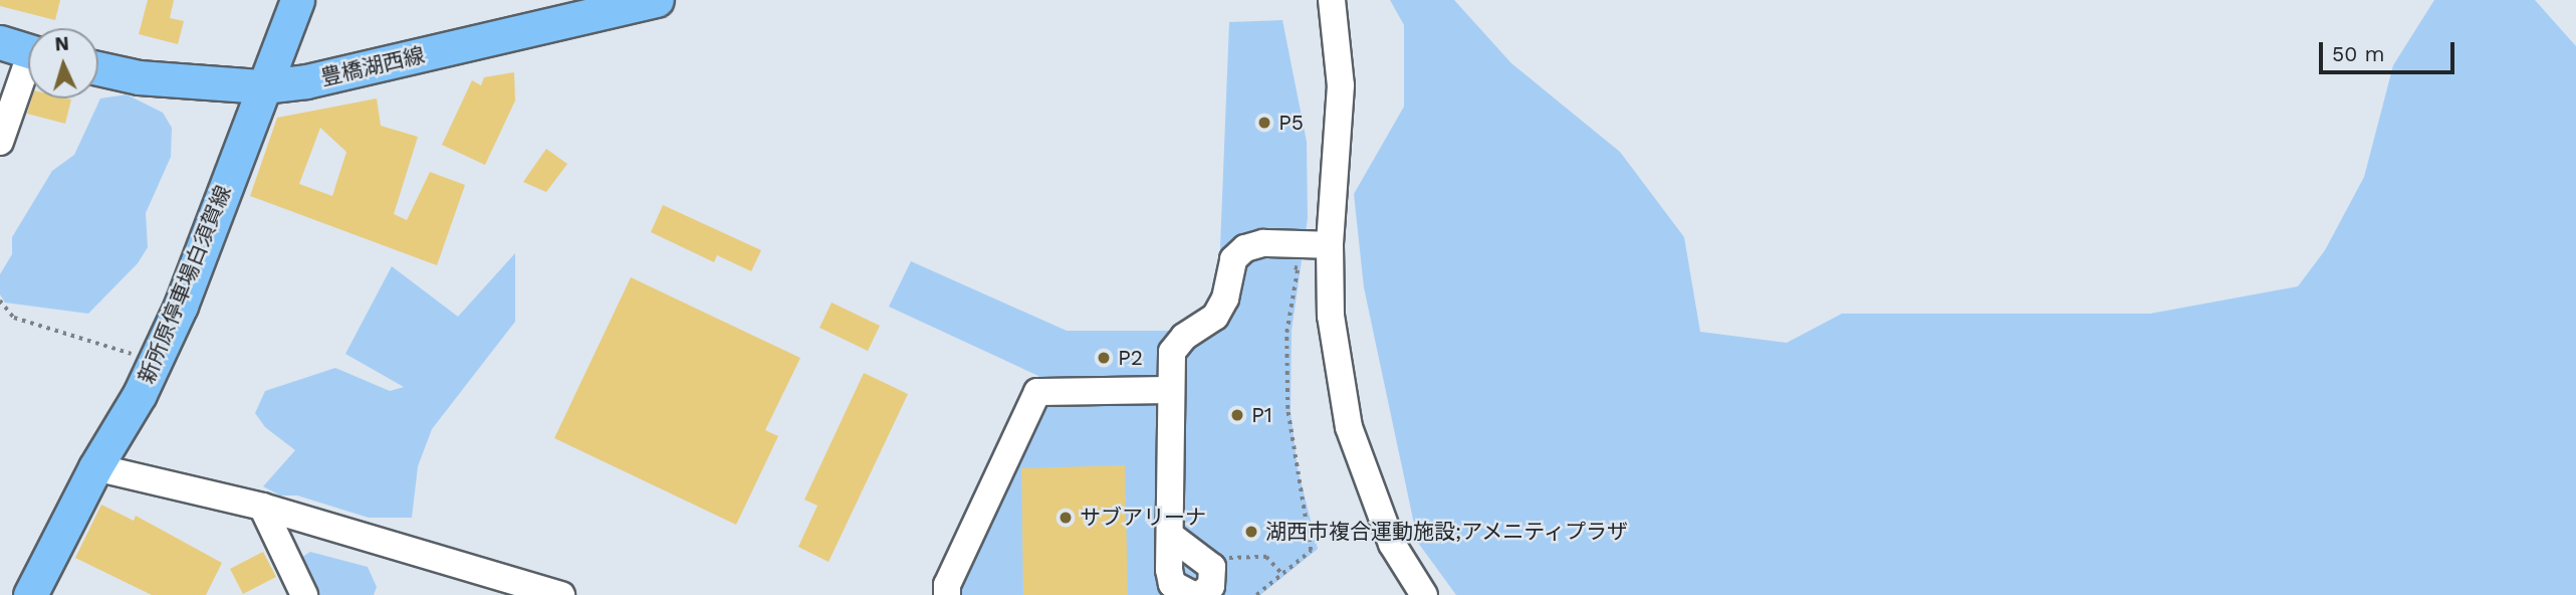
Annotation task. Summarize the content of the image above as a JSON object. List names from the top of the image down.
{
  "streets": {
    "main road": ["豊橋湖西線", "新所原停車場白須賀線"]
  },
  "crossings": [
    ["豊橋湖西線", "新所原停車場白須賀線"]
  ],
  "places": [
    "P5",
    "P2",
    "P1",
    "サブアリーナ",
    "湖西市複合運動施設;アメニティプラザ"
  ],
  "scale_bar": "50 m",
  "north": "top"
}
